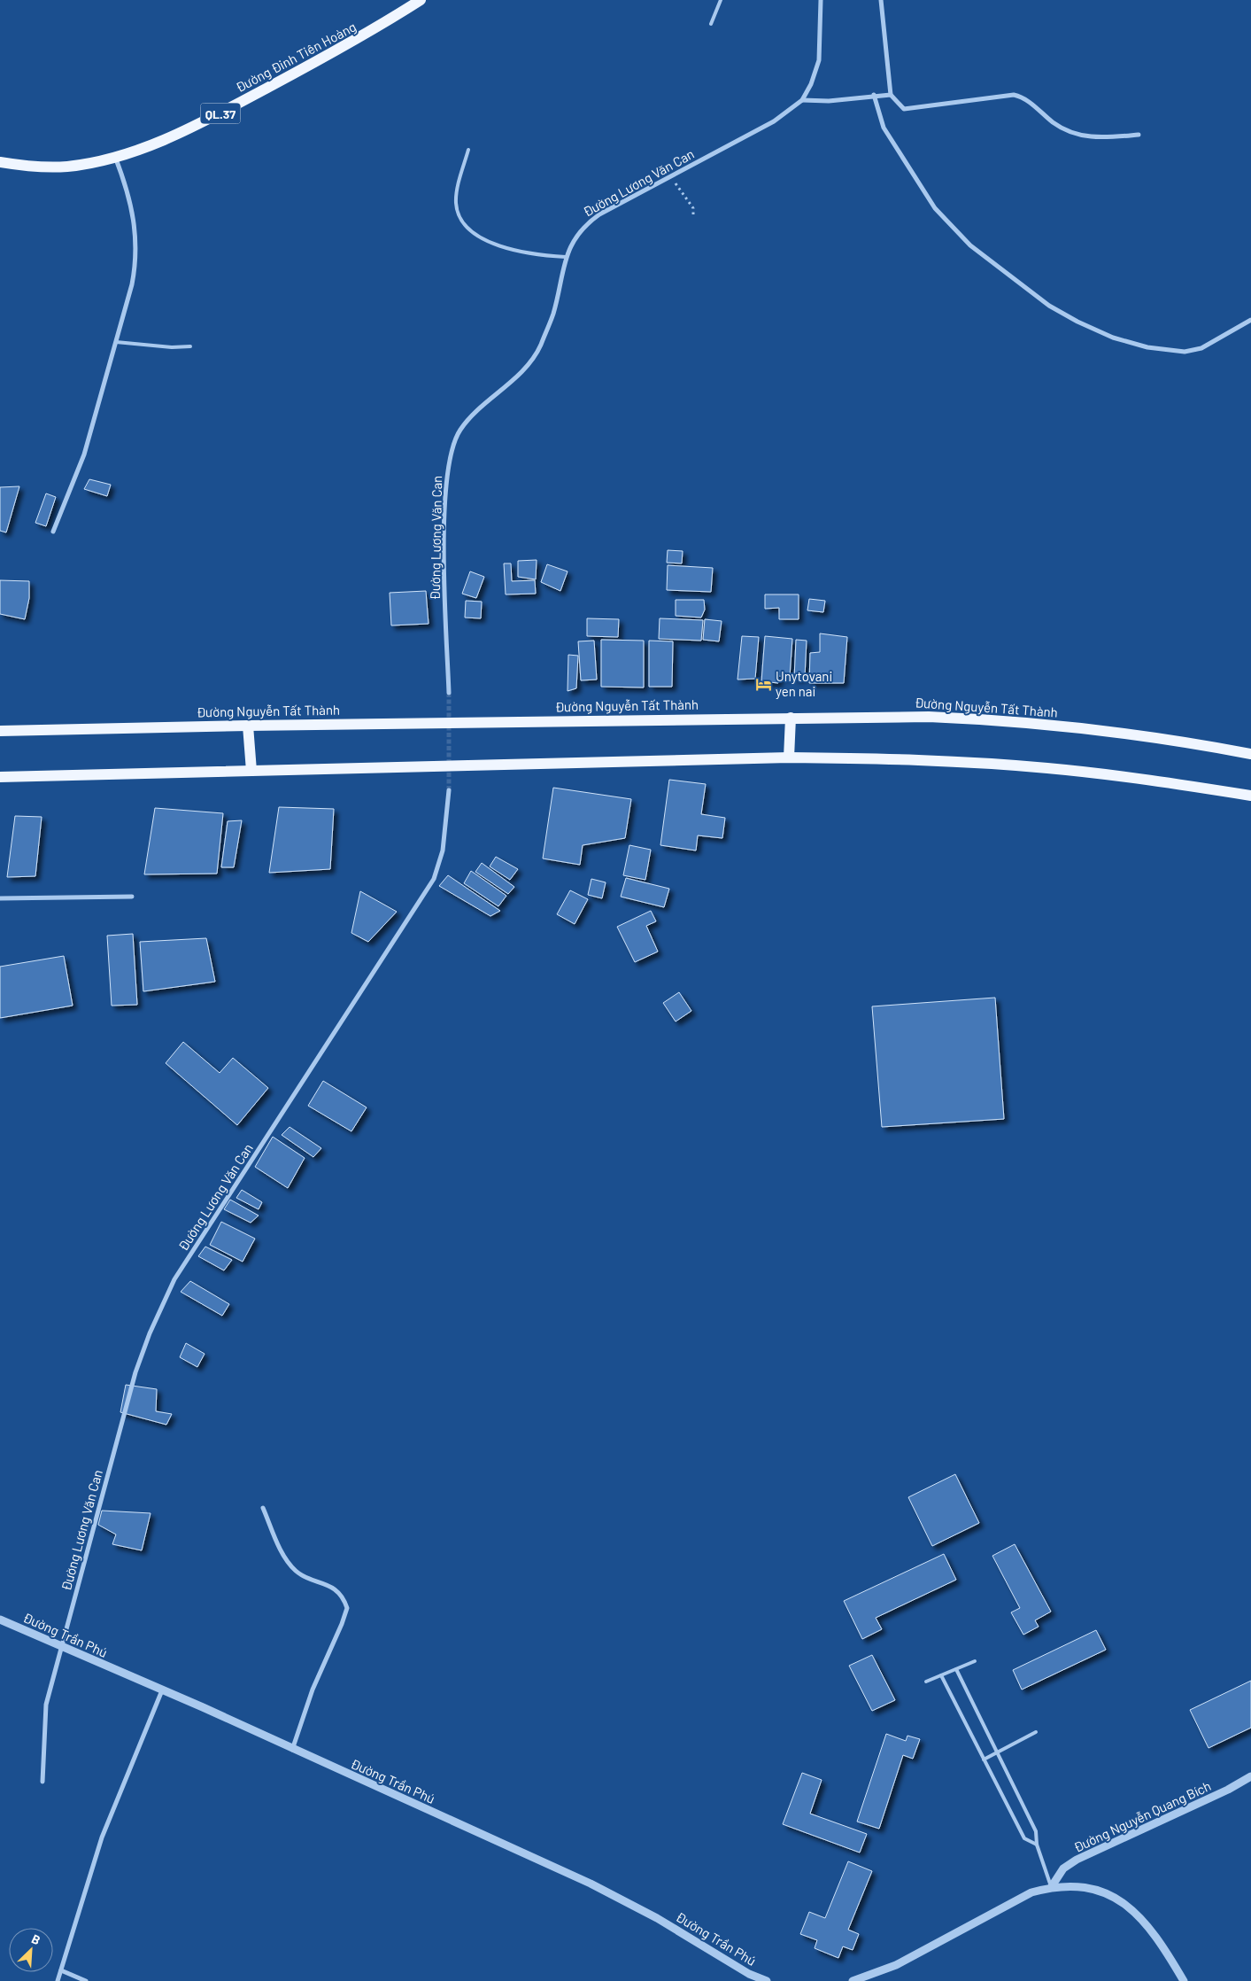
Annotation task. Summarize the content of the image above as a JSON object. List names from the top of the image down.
{
  "streets": {
    "main road": ["Đường Đinh Tiên Hoàng", "QL.37", "Đường Nguyễn Tất Thành"],
    "street": ["Đường Lương Văn Can", "Đường Trần Phú", "Đường Nguyễn Quang Bích"]
  },
  "crossings": [
    ["Đường Lương Văn Can", "Đường Trần Phú"]
  ],
  "places": {
    "hotel": ["Unytovani yen nai"]
  },
  "north": "top right"
}
